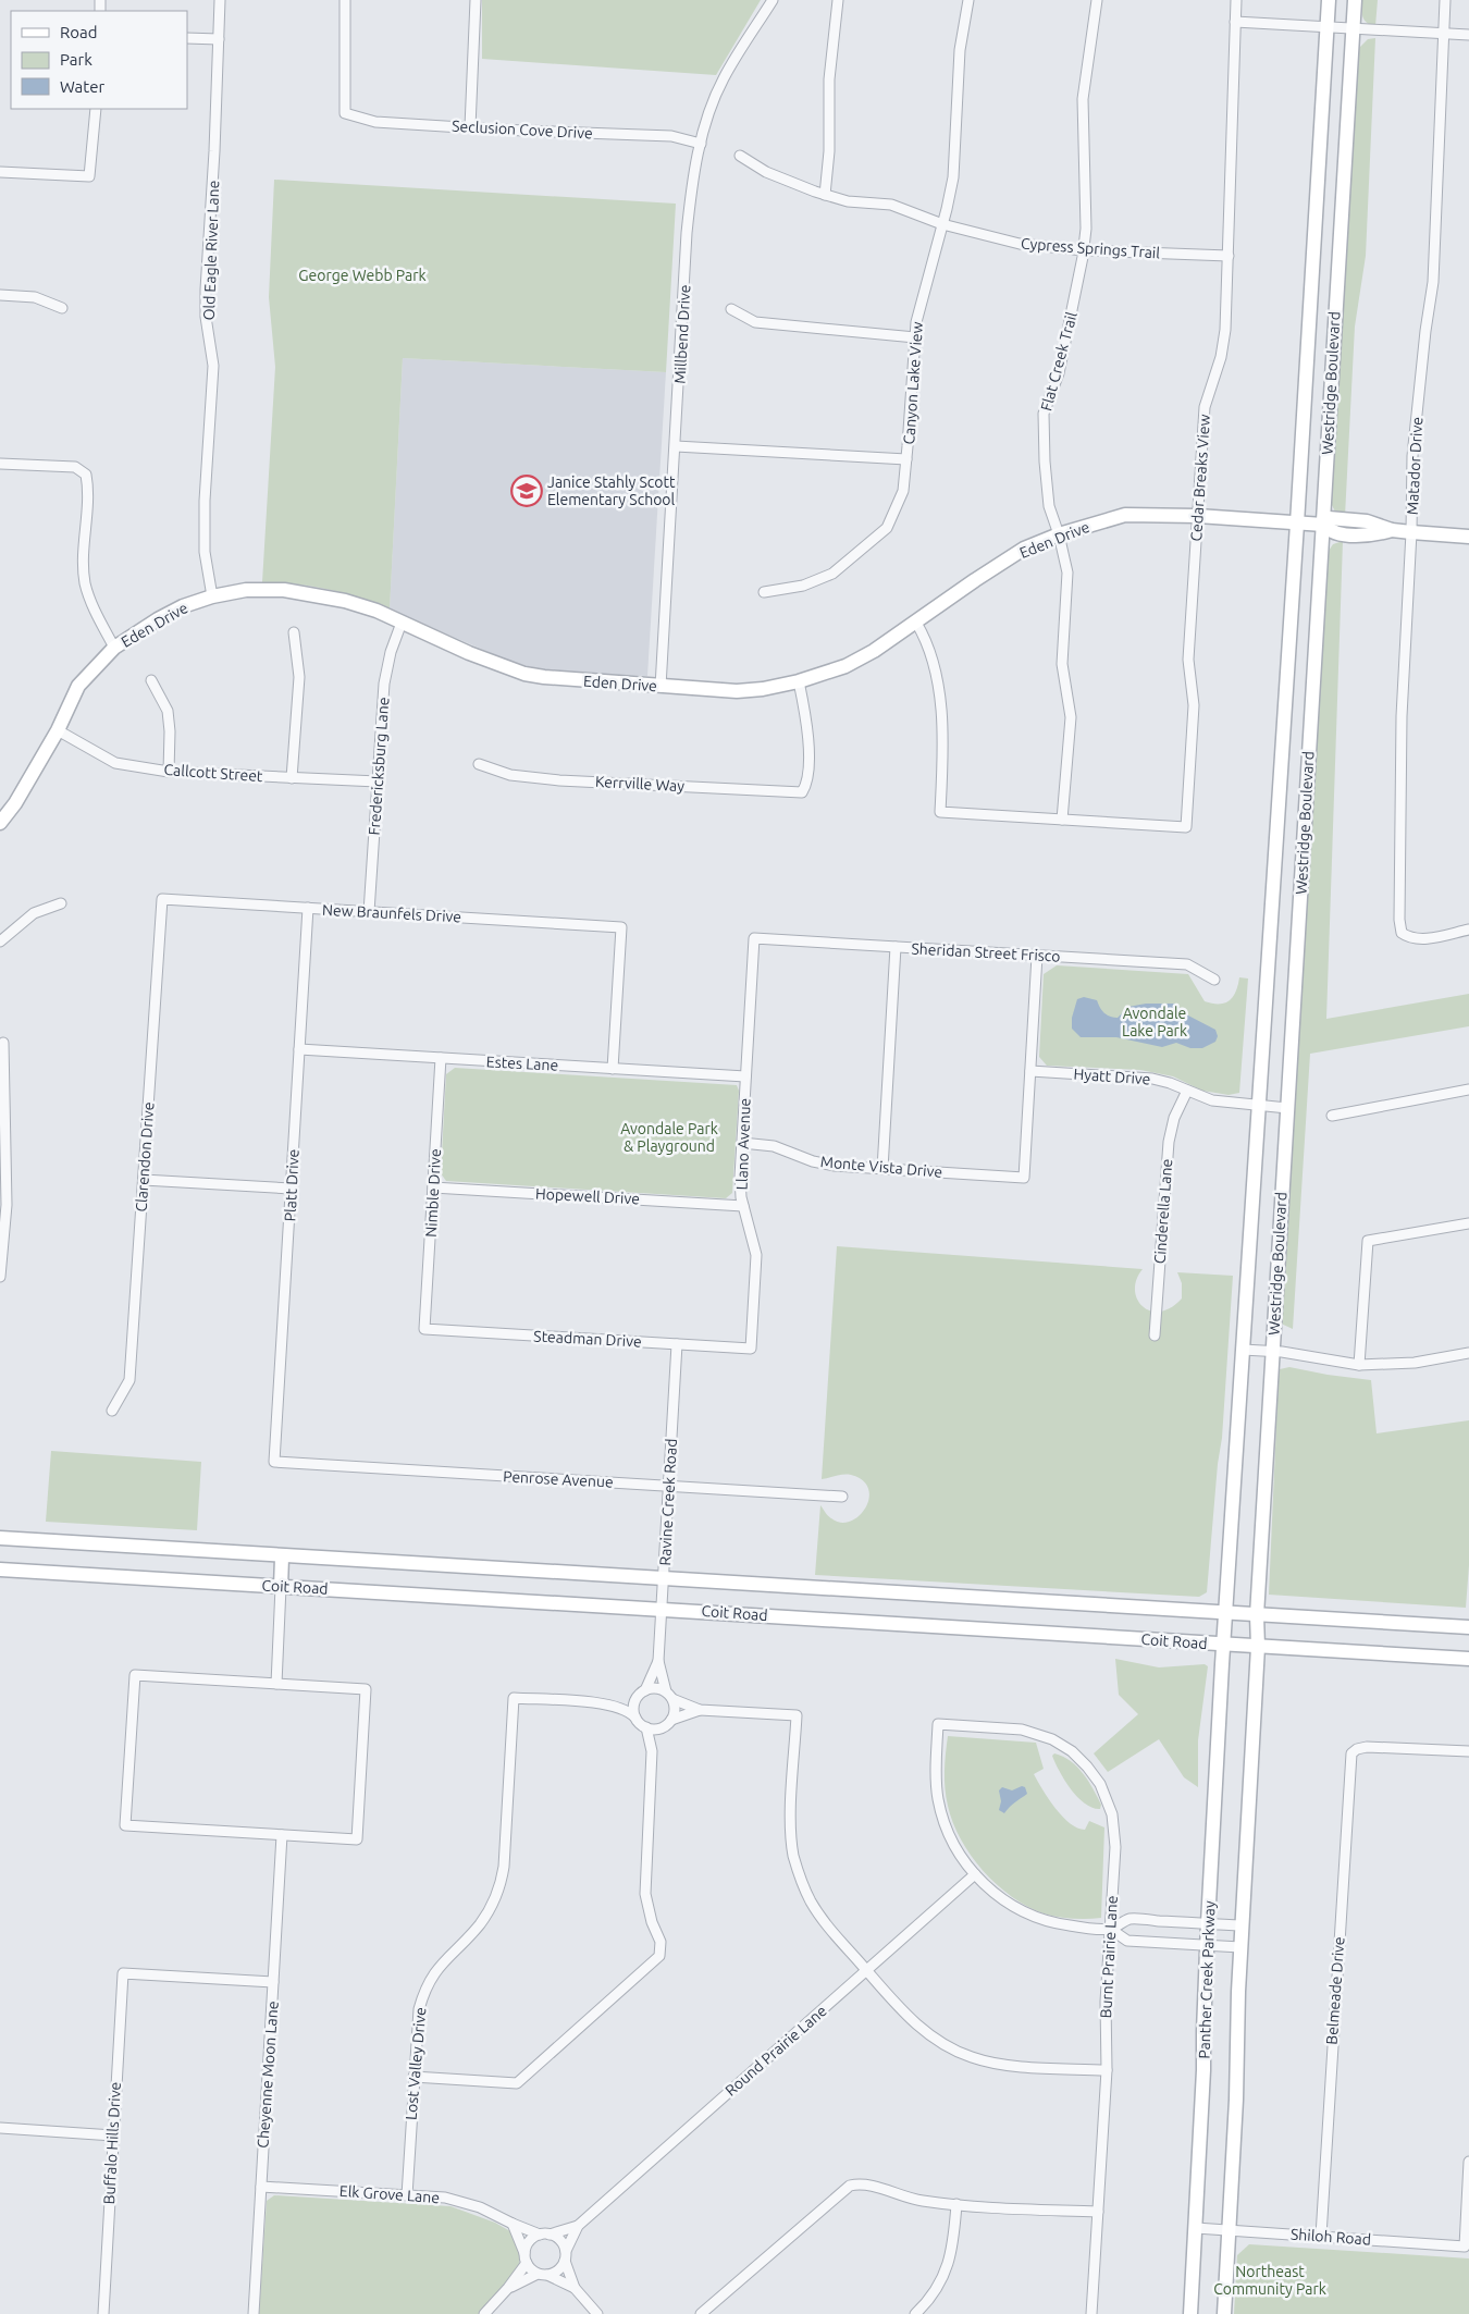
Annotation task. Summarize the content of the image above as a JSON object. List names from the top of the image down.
{
  "streets": {
    "main road": [
      "Westridge Boulevard",
      "Eden Drive",
      "Coit Road",
      "Panther Creek Parkway"
    ],
    "street": [
      "Seclusion Cove Drive",
      "Cypress Springs Trail",
      "Old Eagle River Lane",
      "Millbend Drive",
      "Flat Creek Trail",
      "Canyon Lake View",
      "Matador Drive",
      "Cedar Breaks View",
      "Fredericksburg Lane",
      "Callcott Street",
      "Kerrville Way",
      "New Braunfels Drive",
      "Sheridan Street Frisco",
      "Estes Lane",
      "Hyatt Drive",
      "Llano Avenue",
      "Clarendon Drive",
      "Monte Vista Drive",
      "Platt Drive",
      "Nimble Drive",
      "Hopewell Drive",
      "Cinderella Lane",
      "Steadman Drive",
      "Penrose Avenue",
      "Ravine Creek Road",
      "Burnt Prairie Lane",
      "Belmeade Drive",
      "Round Prairie Lane",
      "Lost Valley Drive",
      "Cheyenne Moon Lane",
      "Buffalo Hills Drive",
      "Elk Grove Lane",
      "Shiloh Road"
    ]
  },
  "crossings": [
    ["Seclusion Cove Drive", "Millbend Drive"],
    ["Cypress Springs Trail", "Flat Creek Trail"],
    ["Cypress Springs Trail", "Canyon Lake View"],
    ["Cypress Springs Trail", "Cedar Breaks View"],
    ["Old Eagle River Lane", "Eden Drive"],
    ["Millbend Drive", "Eden Drive"],
    ["Flat Creek Trail", "Cedar Breaks View"],
    ["Flat Creek Trail", "Eden Drive"],
    ["Westridge Boulevard", "Eden Drive"],
    ["Westridge Boulevard", "Hyatt Drive"],
    ["Westridge Boulevard", "Coit Road"],
    ["Westridge Boulevard", "Panther Creek Parkway"],
    ["Matador Drive", "Eden Drive"],
    ["Cedar Breaks View", "Eden Drive"],
    ["Eden Drive", "Fredericksburg Lane"],
    ["Eden Drive", "Callcott Street"],
    ["Eden Drive", "Kerrville Way"],
    ["Fredericksburg Lane", "Callcott Street"],
    ["Fredericksburg Lane", "New Braunfels Drive"],
    ["New Braunfels Drive", "Estes Lane"],
    ["New Braunfels Drive", "Clarendon Drive"],
    ["New Braunfels Drive", "Platt Drive"],
    ["Sheridan Street Frisco", "Llano Avenue"],
    ["Estes Lane", "Llano Avenue"],
    ["Estes Lane", "Platt Drive"],
    ["Estes Lane", "Nimble Drive"],
    ["Hyatt Drive", "Monte Vista Drive"],
    ["Hyatt Drive", "Cinderella Lane"],
    ["Llano Avenue", "Monte Vista Drive"],
    ["Llano Avenue", "Hopewell Drive"],
    ["Llano Avenue", "Steadman Drive"],
    ["Platt Drive", "Penrose Avenue"],
    ["Nimble Drive", "Hopewell Drive"],
    ["Nimble Drive", "Steadman Drive"],
    ["Steadman Drive", "Ravine Creek Road"],
    ["Penrose Avenue", "Ravine Creek Road"],
    ["Ravine Creek Road", "Coit Road"],
    ["Coit Road", "Panther Creek Parkway"],
    ["Burnt Prairie Lane", "Round Prairie Lane"],
    ["Panther Creek Parkway", "Shiloh Road"],
    ["Belmeade Drive", "Shiloh Road"],
    ["Round Prairie Lane", "Elk Grove Lane"],
    ["Lost Valley Drive", "Elk Grove Lane"],
    ["Cheyenne Moon Lane", "Buffalo Hills Drive"],
    ["Cheyenne Moon Lane", "Elk Grove Lane"]
  ],
  "parks": [
    "George Webb Park",
    "Avondale Lake Park",
    "Avondale Park & Playground",
    "Northeast Community Park"
  ],
  "places": {
    "school or university": ["Janice Stahly Scott Elementary School"]
  },
  "legend": ["Road", "Park", "Water"]
}
